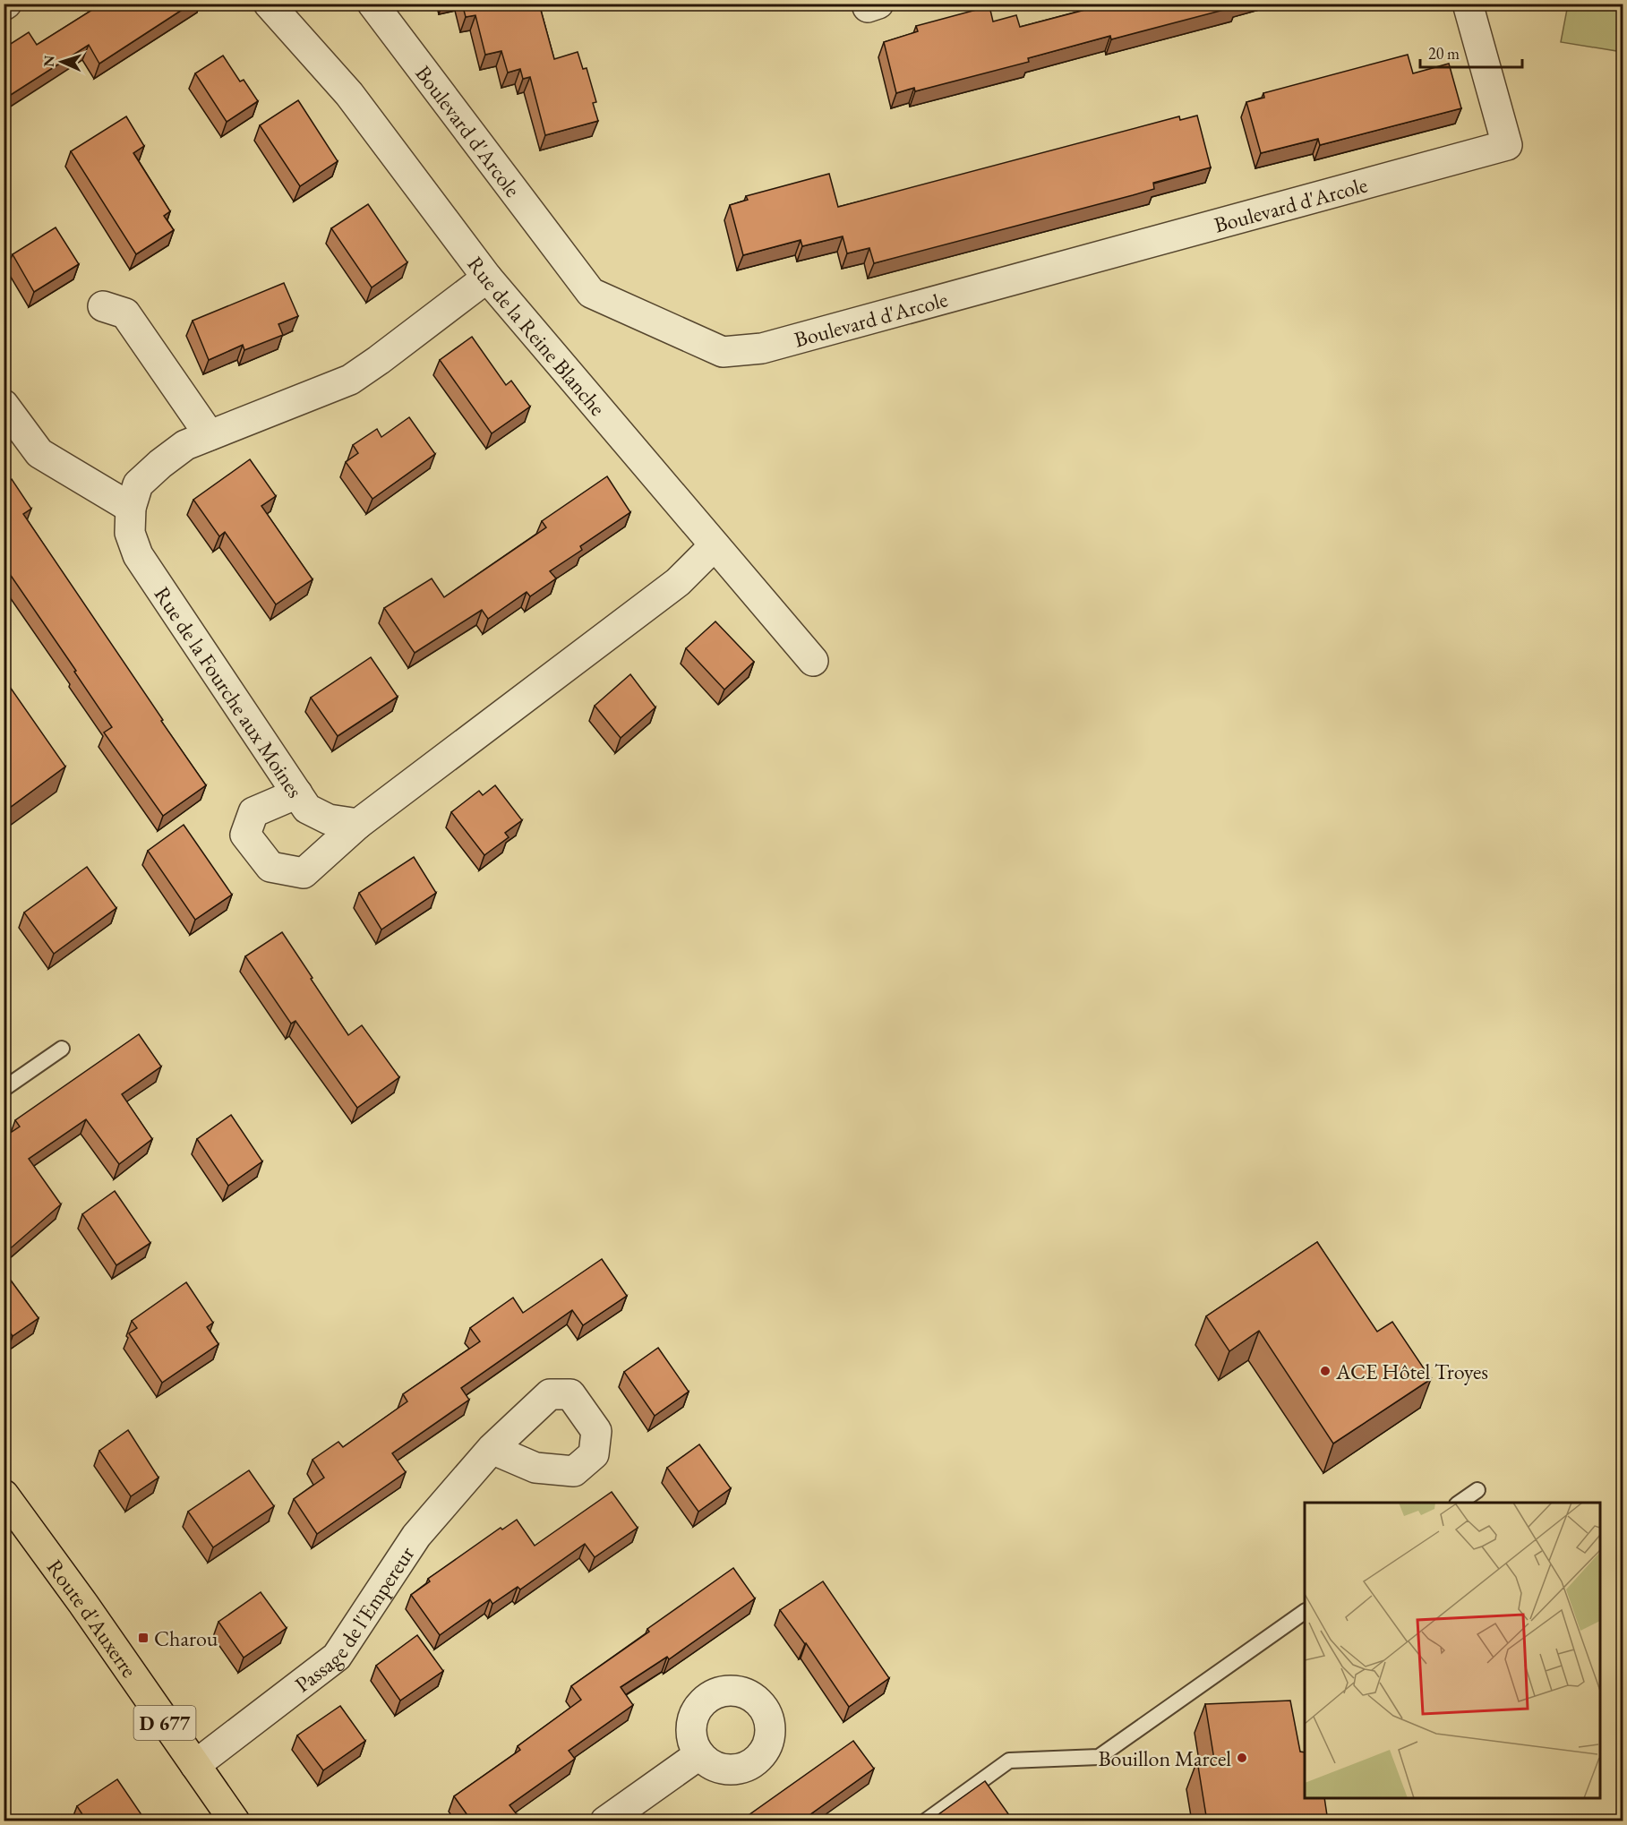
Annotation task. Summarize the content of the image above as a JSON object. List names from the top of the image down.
{
  "streets": {
    "main road": ["Route d'Auxerre", "D 677"],
    "street": [
      "Boulevard d'Arcole",
      "Rue de la Reine Blanche",
      "Rue de la Fourche aux Moines",
      "Passage de l'Empereur"
    ]
  },
  "crossings": [
    ["Rue de la Reine Blanche", "Rue de la Fourche aux Moines"],
    ["Passage de l'Empereur", "Route d'Auxerre"]
  ],
  "places": {
    "other": ["ACE Hôtel Troyes", "Bouillon Marcel"],
    "transit": ["Charou"]
  },
  "scale_bar": "20 m",
  "north": "left"
}
